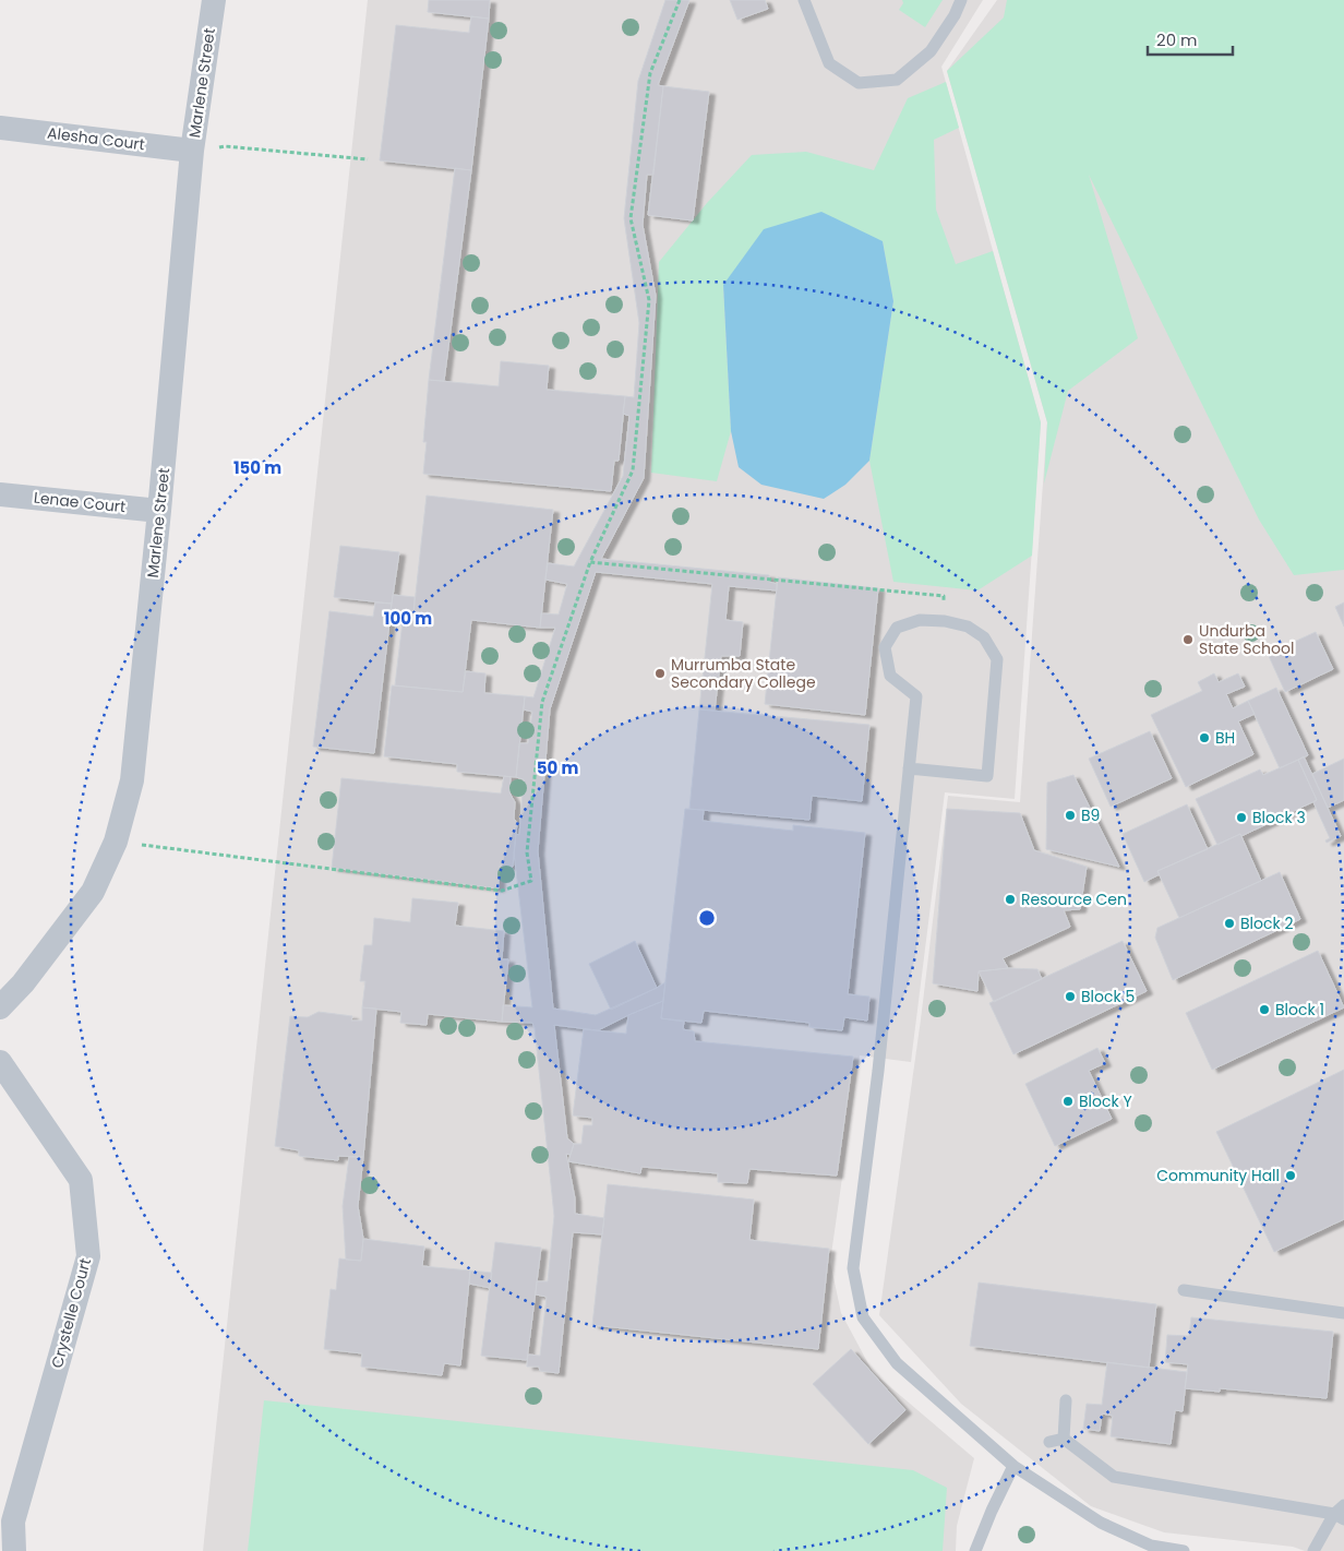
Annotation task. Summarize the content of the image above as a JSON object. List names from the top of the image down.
{
  "streets": {
    "street": [
      "Marlene Street",
      "Alesha Court",
      "Lenae Court",
      "Crystelle Court"
    ]
  },
  "crossings": [
    ["Marlene Street", "Alesha Court"],
    ["Marlene Street", "Lenae Court"]
  ],
  "places": [
    "Undurba State School",
    "Murrumba State Secondary College",
    "BH",
    "B9",
    "Block 3",
    "Resource Cen",
    "Block 2",
    "Block 5",
    "Block 1",
    "Block Y",
    "Community Hall"
  ],
  "scale_bar": "20 m",
  "rings": ["150 m", "100 m", "50 m"]
}
